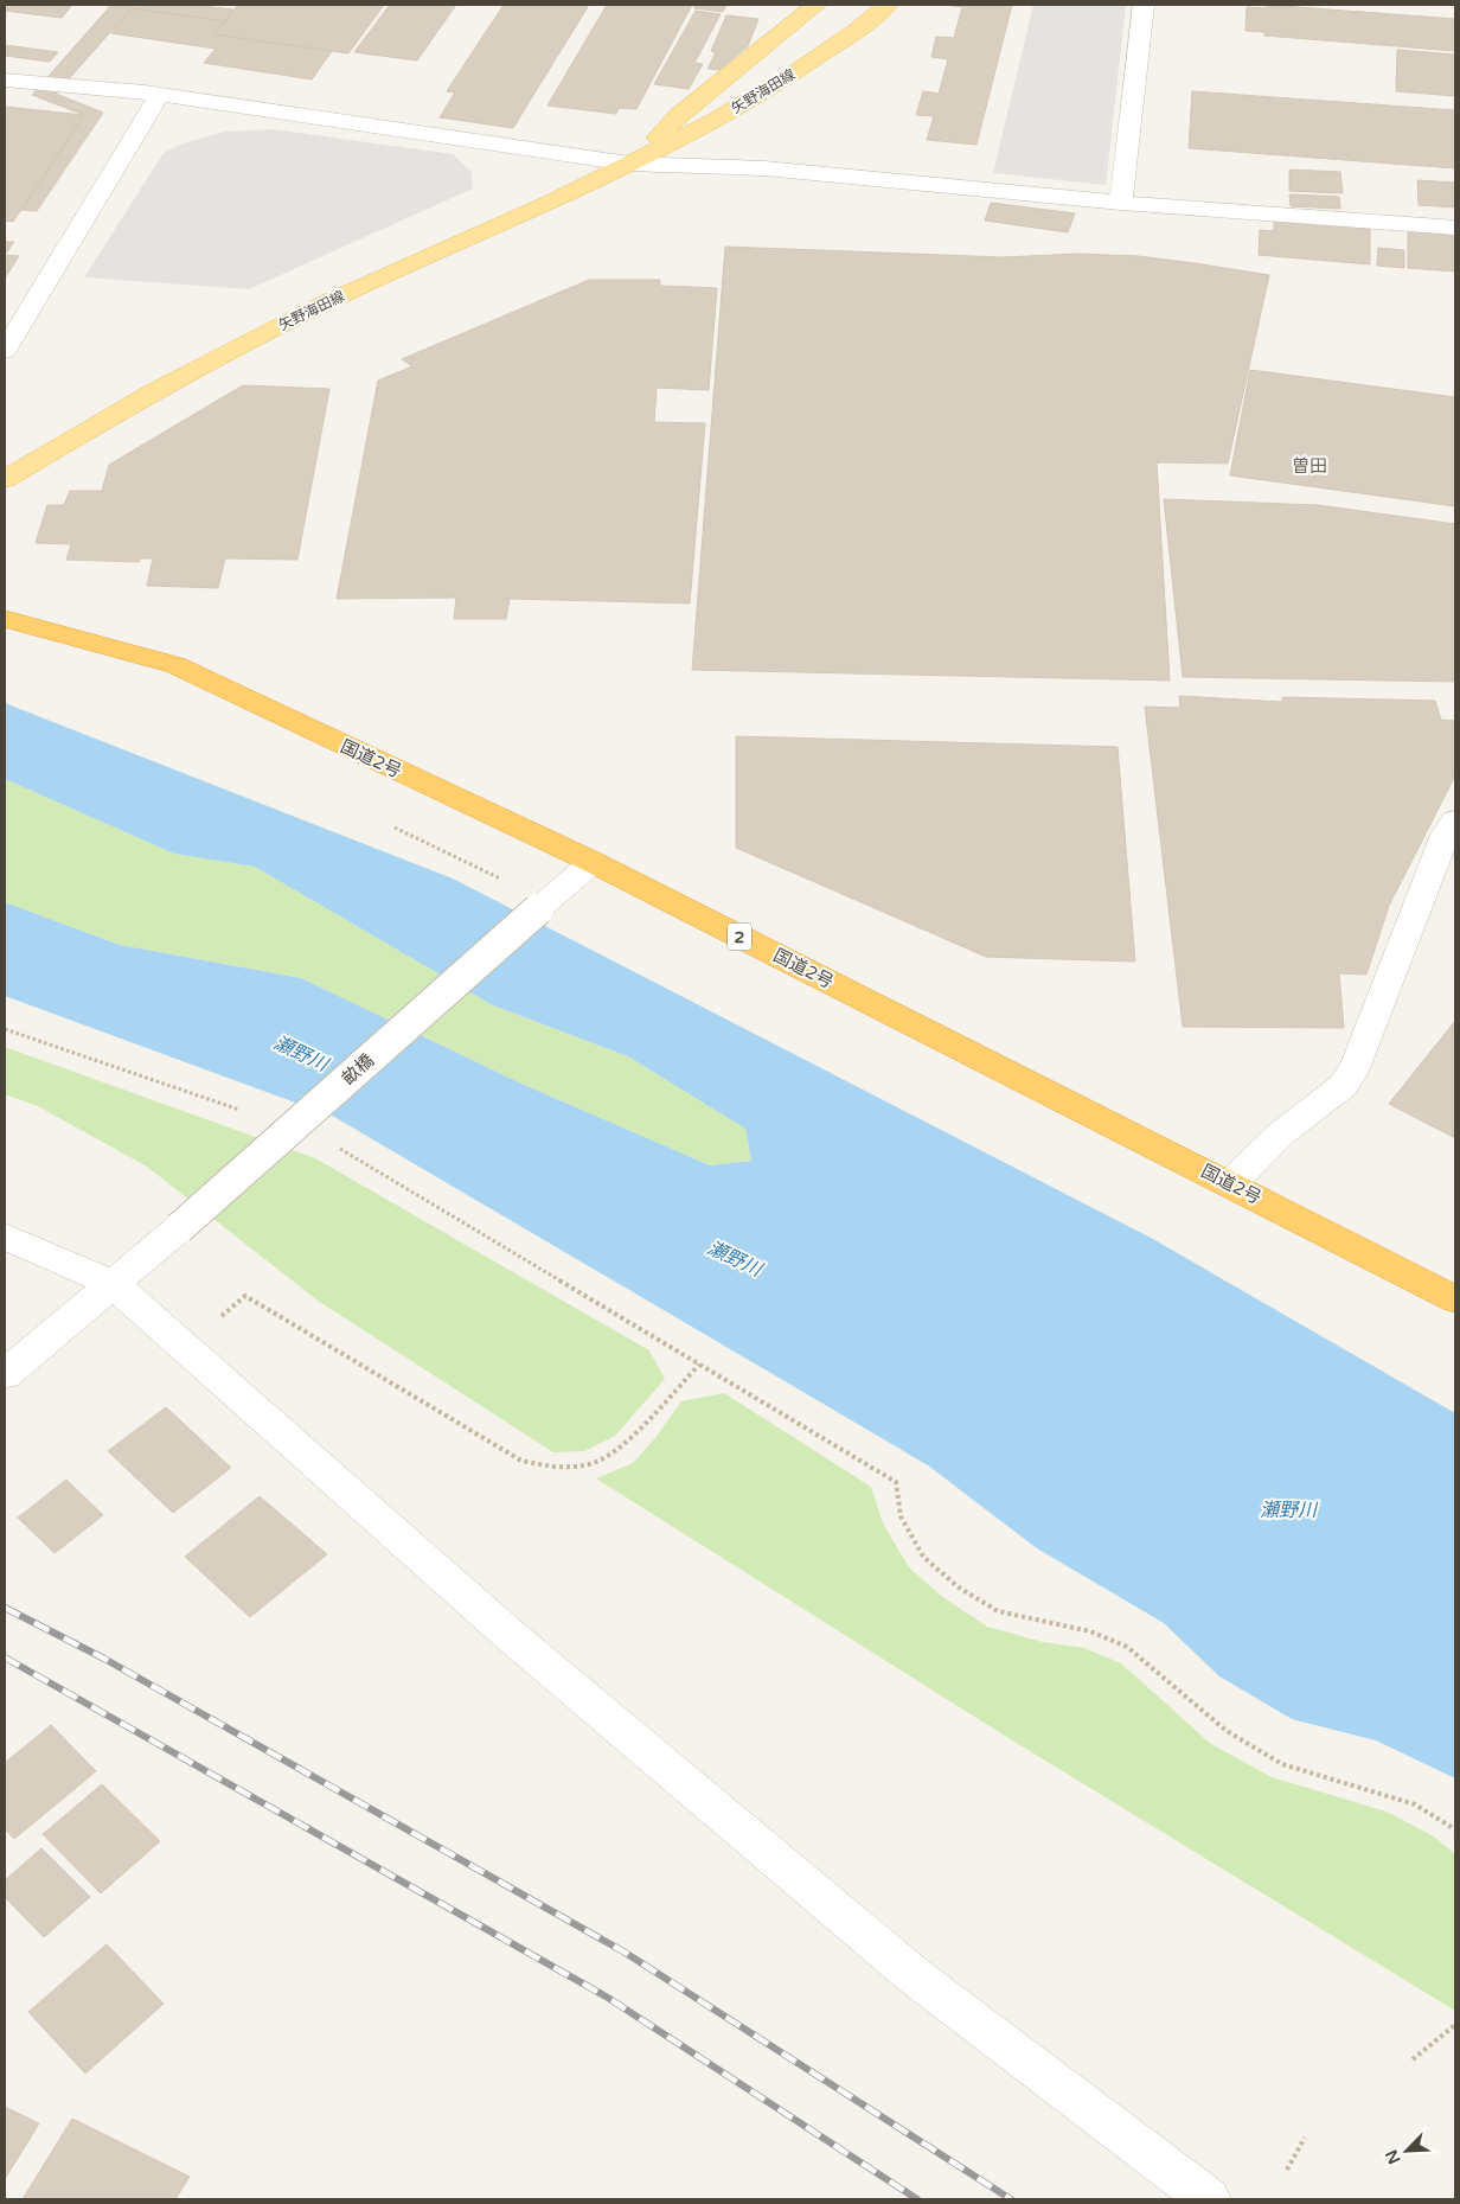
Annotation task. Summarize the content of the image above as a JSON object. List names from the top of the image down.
{
  "streets": {
    "highway": ["国道2号", "2"],
    "main road": ["矢野海田線"],
    "street": ["畝橋"]
  },
  "crossings": [
    ["国道2号", "畝橋"]
  ],
  "districts": ["曽田"],
  "water": ["瀬野川"],
  "north": "bottom left"
}
